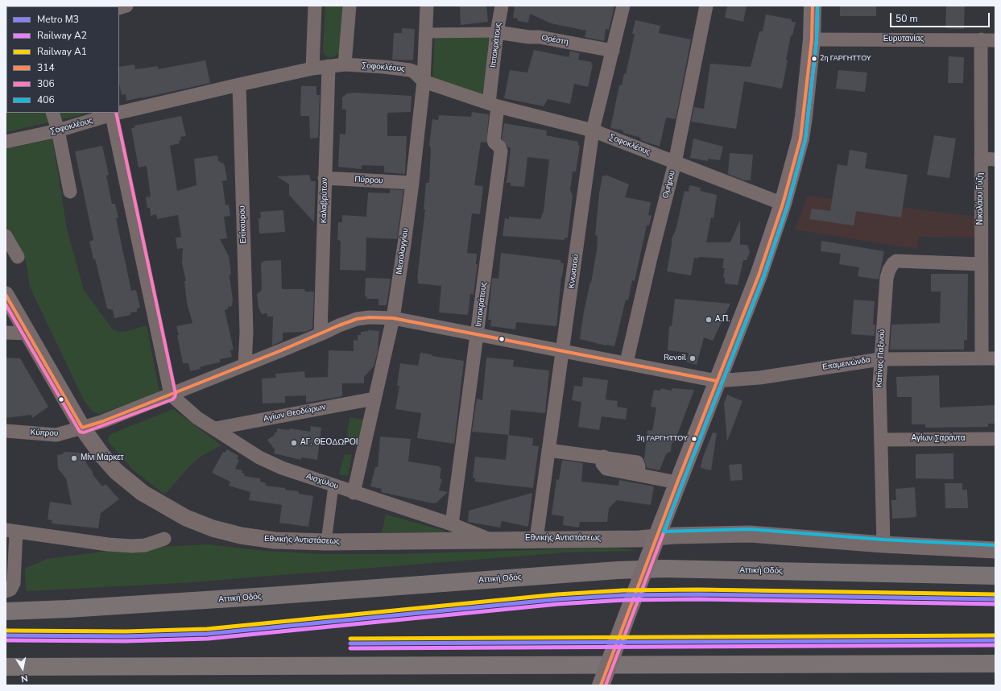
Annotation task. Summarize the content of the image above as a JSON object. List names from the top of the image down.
{
  "streets": {
    "highway": ["Αττική Οδός"],
    "street": [
      "Ευρυτανίας",
      "Ορέστη",
      "Ιπποκράτους",
      "Σοφοκλέους",
      "Πύρρου",
      "Ομήρου",
      "Νικολάου Γύζη",
      "Καλαβρύτων",
      "Επίκουρου",
      "Μεσολογγίου",
      "Κνωσσού",
      "Κατίνας Παξινού",
      "Επαμεινώνδα",
      "Αγίων Θεοδώρων",
      "Κύπρου",
      "Αγίων Σαράντα",
      "Αισχύλου",
      "Εθνικής Αντιστάσεως"
    ]
  },
  "crossings": [
    ["Ευρυτανίας", "Νικολάου Γύζη"],
    ["Ορέστη", "Ιπποκράτους"],
    ["Ορέστη", "Κνωσσού"],
    ["Ιπποκράτους", "Σοφοκλέους"],
    ["Ιπποκράτους", "Επαμεινώνδα"],
    ["Ιπποκράτους", "Αισχύλου"],
    ["Σοφοκλέους", "Ομήρου"],
    ["Σοφοκλέους", "Καλαβρύτων"],
    ["Σοφοκλέους", "Επίκουρου"],
    ["Σοφοκλέους", "Μεσολογγίου"],
    ["Σοφοκλέους", "Κνωσσού"],
    ["Πύρρου", "Καλαβρύτων"],
    ["Πύρρου", "Μεσολογγίου"],
    ["Ομήρου", "Επαμεινώνδα"],
    ["Νικολάου Γύζη", "Κατίνας Παξινού"],
    ["Νικολάου Γύζη", "Επαμεινώνδα"],
    ["Καλαβρύτων", "Κύπρου"],
    ["Επίκουρου", "Κύπρου"],
    ["Μεσολογγίου", "Επαμεινώνδα"],
    ["Μεσολογγίου", "Αγίων Θεοδώρων"],
    ["Μεσολογγίου", "Κύπρου"],
    ["Μεσολογγίου", "Αισχύλου"],
    ["Κνωσσού", "Επαμεινώνδα"],
    ["Κνωσσού", "Εθνικής Αντιστάσεως"],
    ["Κατίνας Παξινού", "Επαμεινώνδα"],
    ["Κατίνας Παξινού", "Αγίων Σαράντα"],
    ["Κατίνας Παξινού", "Εθνικής Αντιστάσεως"],
    ["Επαμεινώνδα", "Κύπρου"],
    ["Αγίων Θεοδώρων", "Αισχύλου"],
    ["Κύπρου", "Αισχύλου"],
    ["Κύπρου", "Εθνικής Αντιστάσεως"],
    ["Αισχύλου", "Εθνικής Αντιστάσεως"]
  ],
  "places": [
    "2η ΓΑΡΓΗΤΤΟΥ",
    "Α.Π.",
    "Revoil",
    "3η ΓΑΡΓΗΤΤΟΥ",
    "ΑΓ. ΘΕΟΔΩΡΟΙ",
    "Μίνι Μάρκετ"
  ],
  "lines": [
    "transit line 314",
    "transit line 306",
    "transit line 406",
    "rail line A1",
    "metro line Μ3",
    "rail line A2"
  ],
  "legend": [
    "Metro Μ3",
    "Railway A2",
    "Railway A1",
    "314",
    "306",
    "406"
  ],
  "scale_bar": "50 m",
  "north": "bottom"
}
